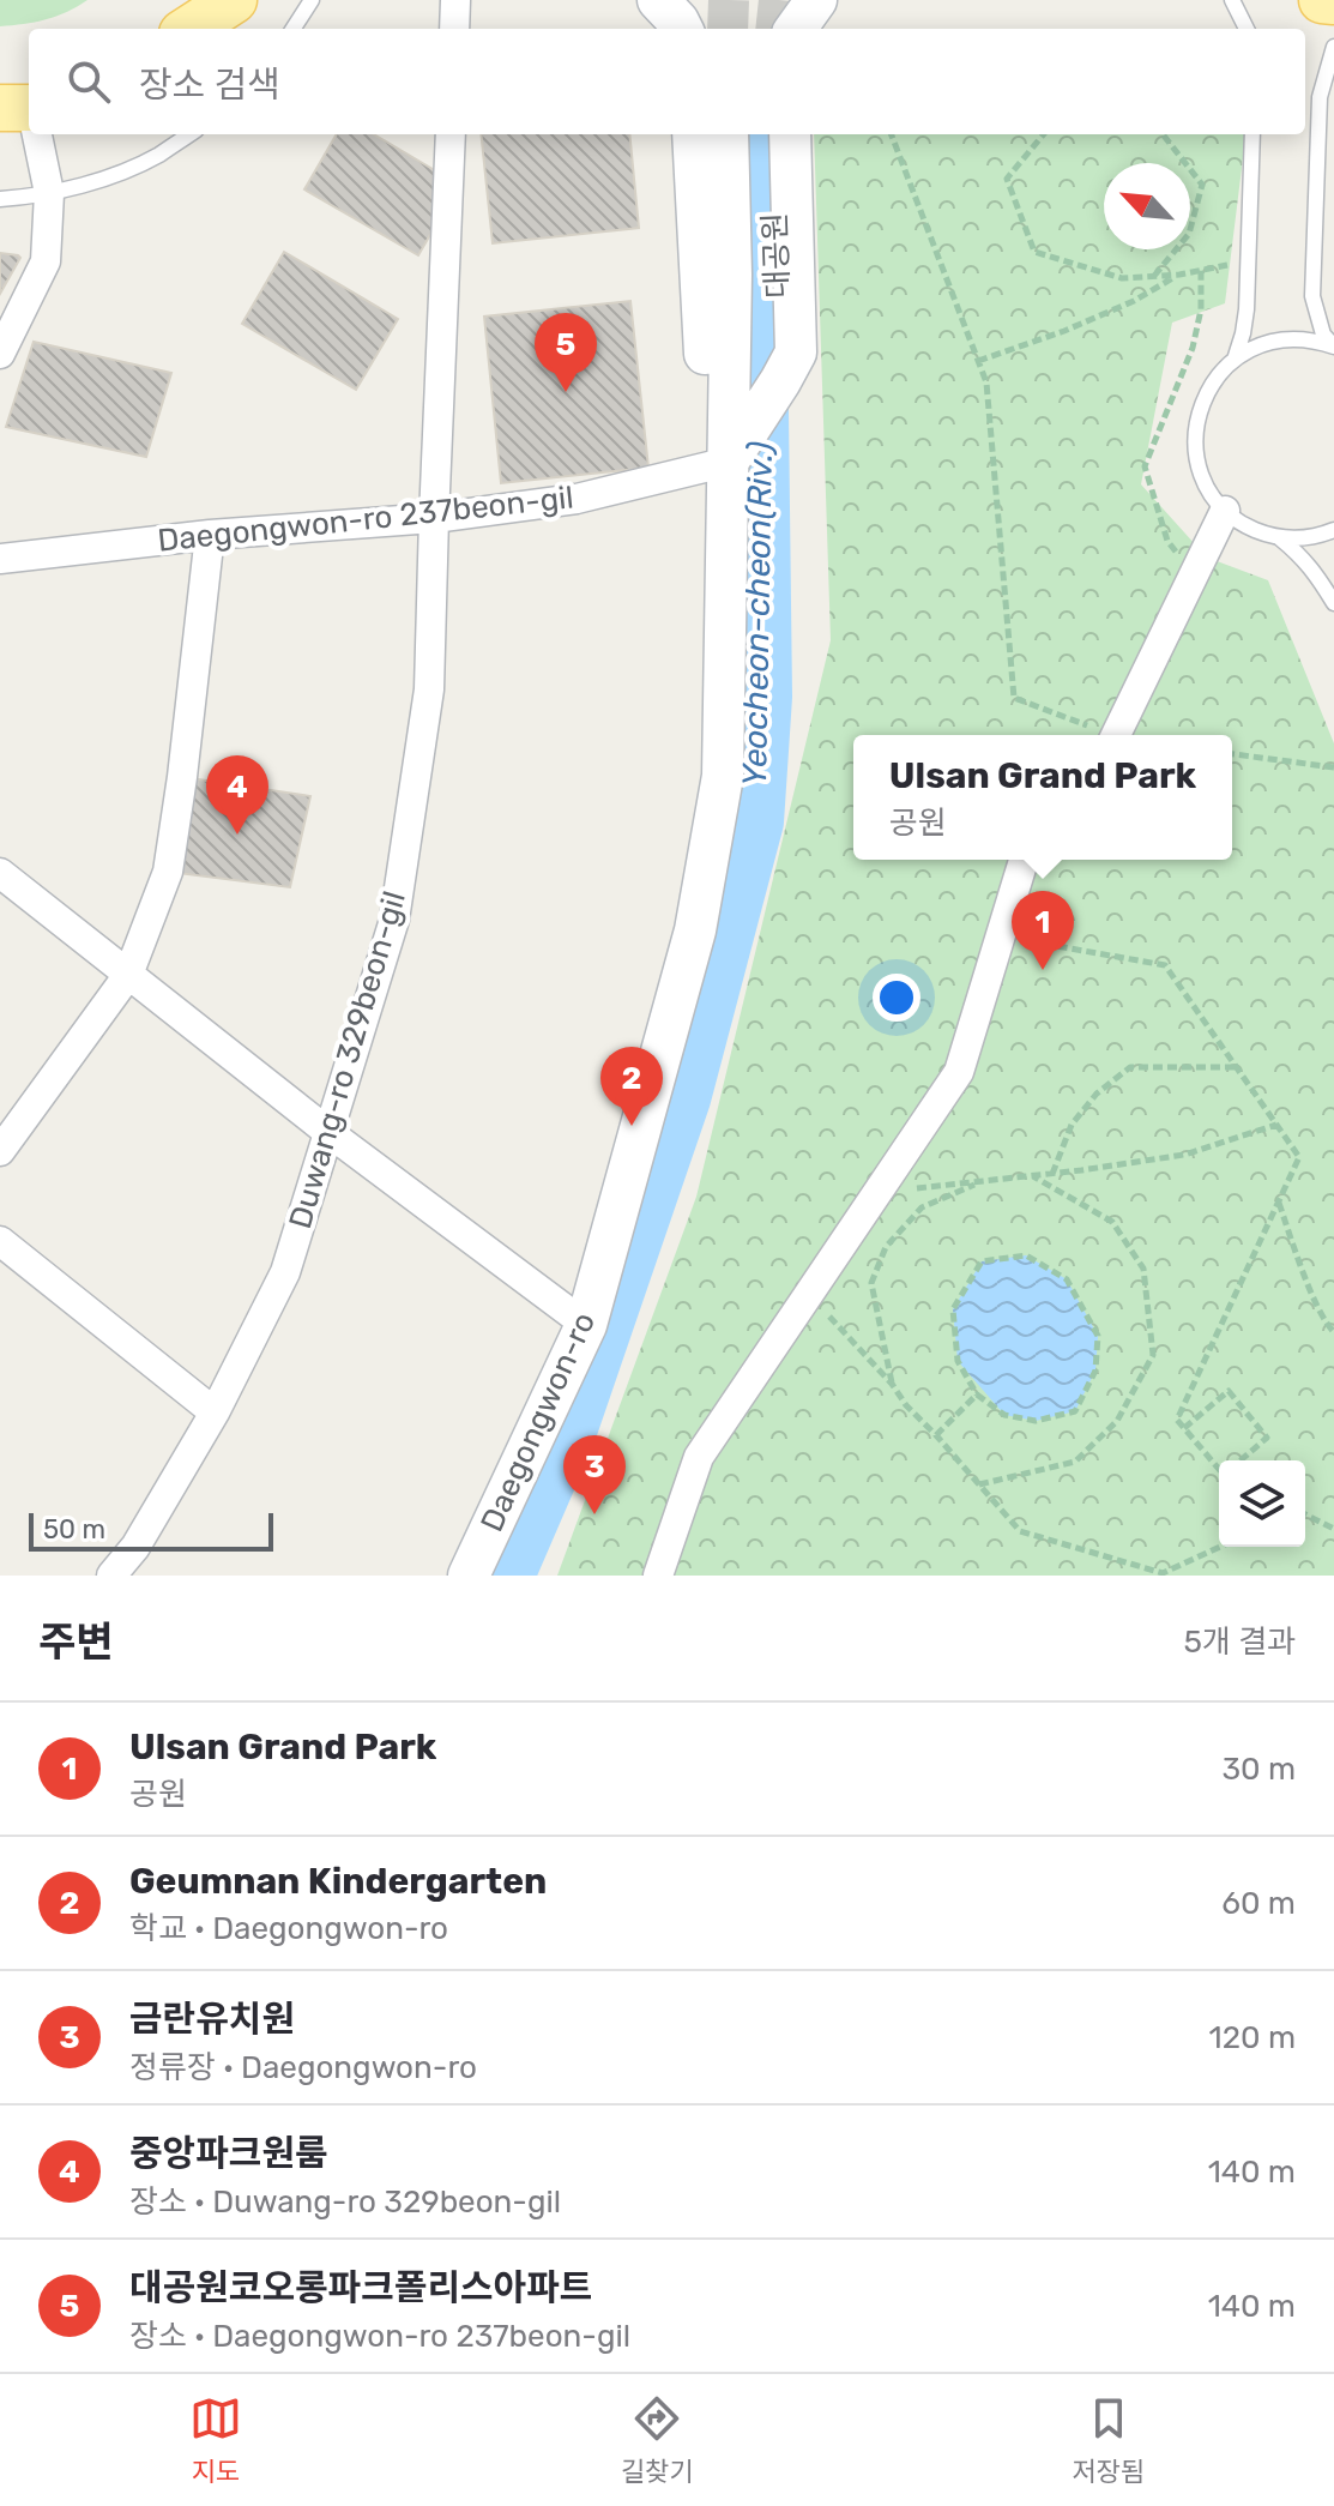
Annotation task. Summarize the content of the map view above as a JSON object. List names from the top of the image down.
{
  "streets": {
    "street": [
      "대공원",
      "Daegongwon-ro 237beon-gil",
      "Duwang-ro 329beon-gil",
      "Daegongwon-ro"
    ]
  },
  "crossings": [
    ["Daegongwon-ro 237beon-gil", "Duwang-ro 329beon-gil"],
    ["Daegongwon-ro 237beon-gil", "Daegongwon-ro"]
  ],
  "water": ["Yeocheon-cheon(Riv.)"],
  "scale_bar": "50 m",
  "north": "top left",
  "page": {
    "search": "장소 검색",
    "pins": [
      "5",
      "4",
      "1",
      "2",
      "3"
    ],
    "popup": ["Ulsan Grand Park", "공원"],
    "scale": "50 m",
    "heading": ["주변", "5개 결과"],
    "list": [
      {
        "mark": "1",
        "name": "Ulsan Grand Park",
        "note": "공원",
        "value": "30 m"
      },
      {
        "mark": "2",
        "name": "Geumnan Kindergarten",
        "note": "학교 · Daegongwon-ro",
        "value": "60 m"
      },
      {
        "mark": "3",
        "name": "금란유치원",
        "note": "정류장 · Daegongwon-ro",
        "value": "120 m"
      },
      {
        "mark": "4",
        "name": "중앙파크원룸",
        "note": "장소 · Duwang-ro 329beon-gil",
        "value": "140 m"
      },
      {
        "mark": "5",
        "name": "대공원코오롱파크폴리스아파트",
        "note": "장소 · Daegongwon-ro 237beon-gil",
        "value": "140 m"
      }
    ],
    "nav": ["지도", "길찾기", "저장됨"]
  }
}
